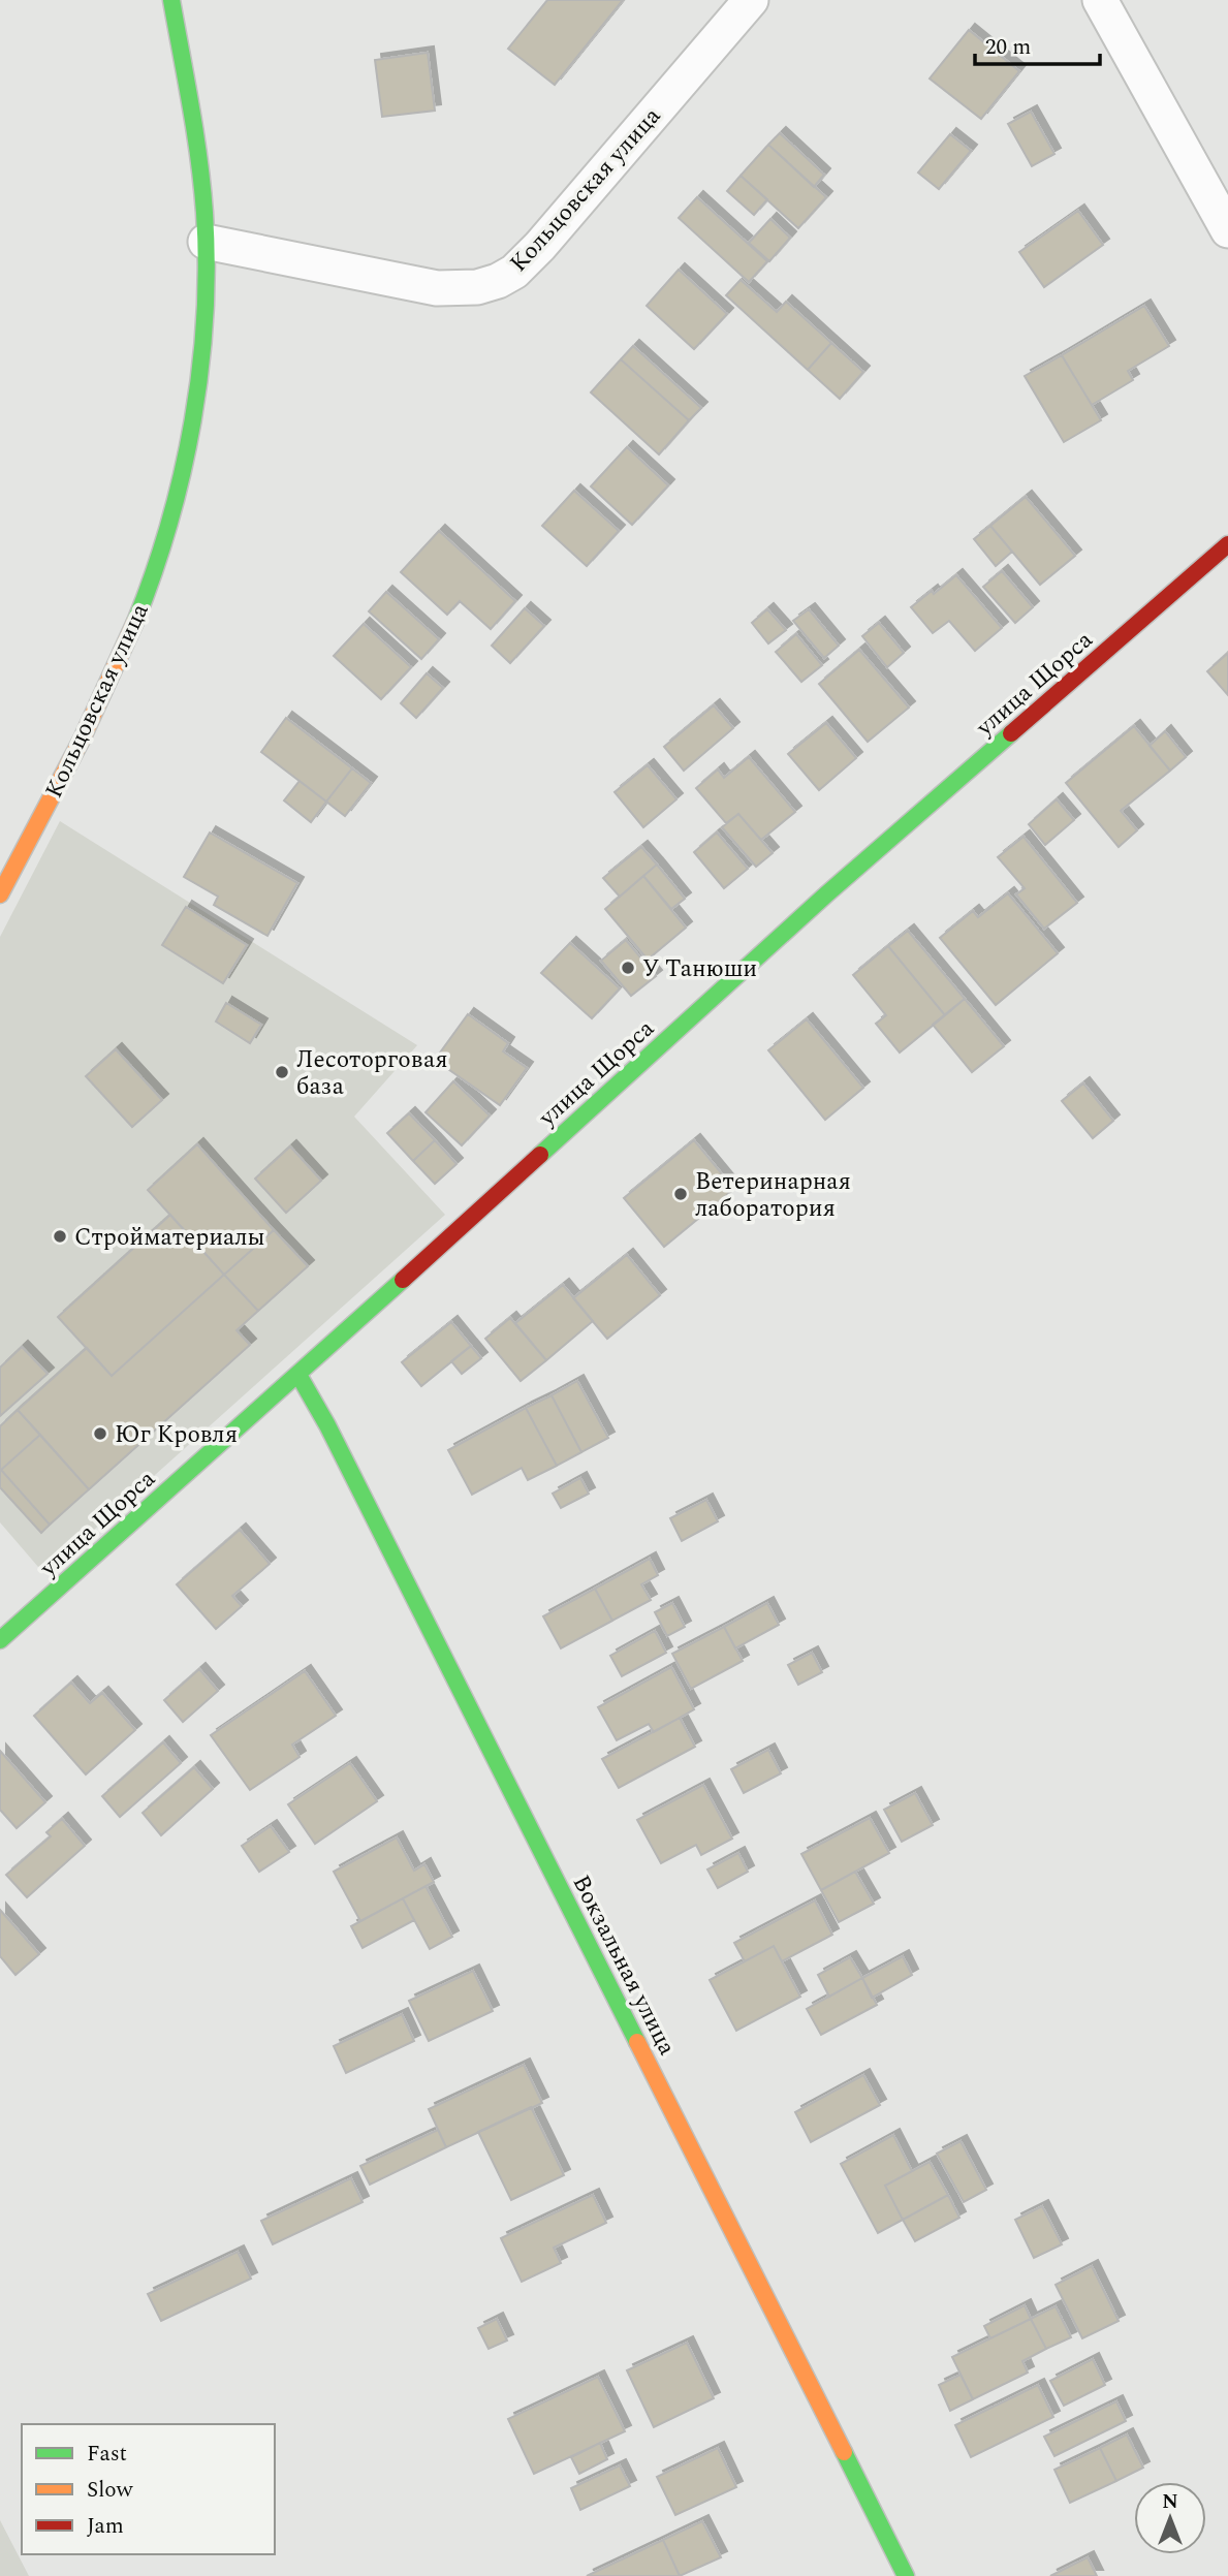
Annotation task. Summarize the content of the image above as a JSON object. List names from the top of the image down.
{
  "streets": {
    "main road": ["Кольцовская улица", "улица Щорса", "Вокзальная улица"]
  },
  "crossings": [
    ["улица Щорса", "Вокзальная улица"]
  ],
  "places": [
    "У Танюши",
    "Лесоторговая база",
    "Ветеринарная лаборатория",
    "Стройматериалы",
    "Юг Кровля"
  ],
  "legend": ["Fast", "Slow", "Jam"],
  "scale_bar": "20 m",
  "north": "top"
}
